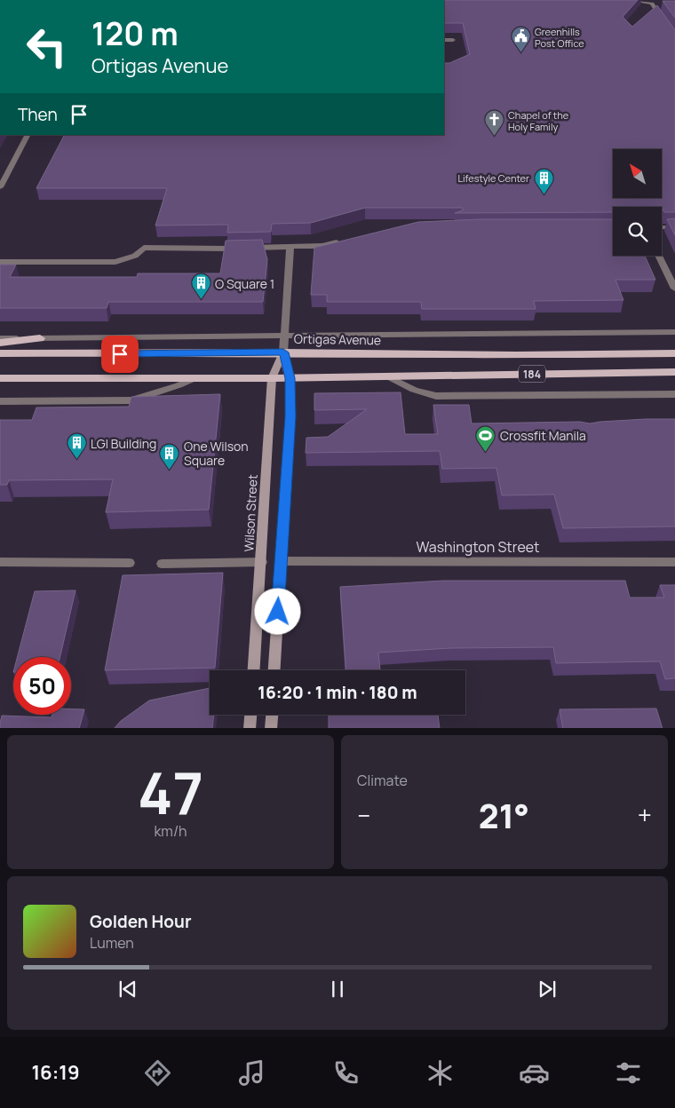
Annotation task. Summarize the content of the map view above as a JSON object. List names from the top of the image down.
{
  "streets": {
    "main road": ["Ortigas Avenue", "184", "Wilson Street"],
    "street": ["Washington Street"]
  },
  "crossings": [
    ["Ortigas Avenue", "Wilson Street"],
    ["184", "Wilson Street"],
    ["Wilson Street", "Washington Street"]
  ],
  "places": {
    "public building": ["Greenhills Post Office"],
    "church": ["Chapel of the Holy Family"],
    "building": [
      "Lifestyle Center",
      "O Square 1",
      "LGI Building",
      "One Wilson Square"
    ],
    "sports": ["Crossfit Manila"]
  },
  "north": "top left",
  "page": {
    "turn": ["120 m", "Ortigas Avenue"],
    "then": "Then",
    "limit": "50",
    "trip": "16:20 · 1 min · 180 m",
    "tile": [
      ["47", "km/h"],
      "Climate"
    ],
    "heat": ["−", "21°", "+"],
    "song": ["Golden Hour", "Lumen"],
    "tabs": "16:19"
  }
}
